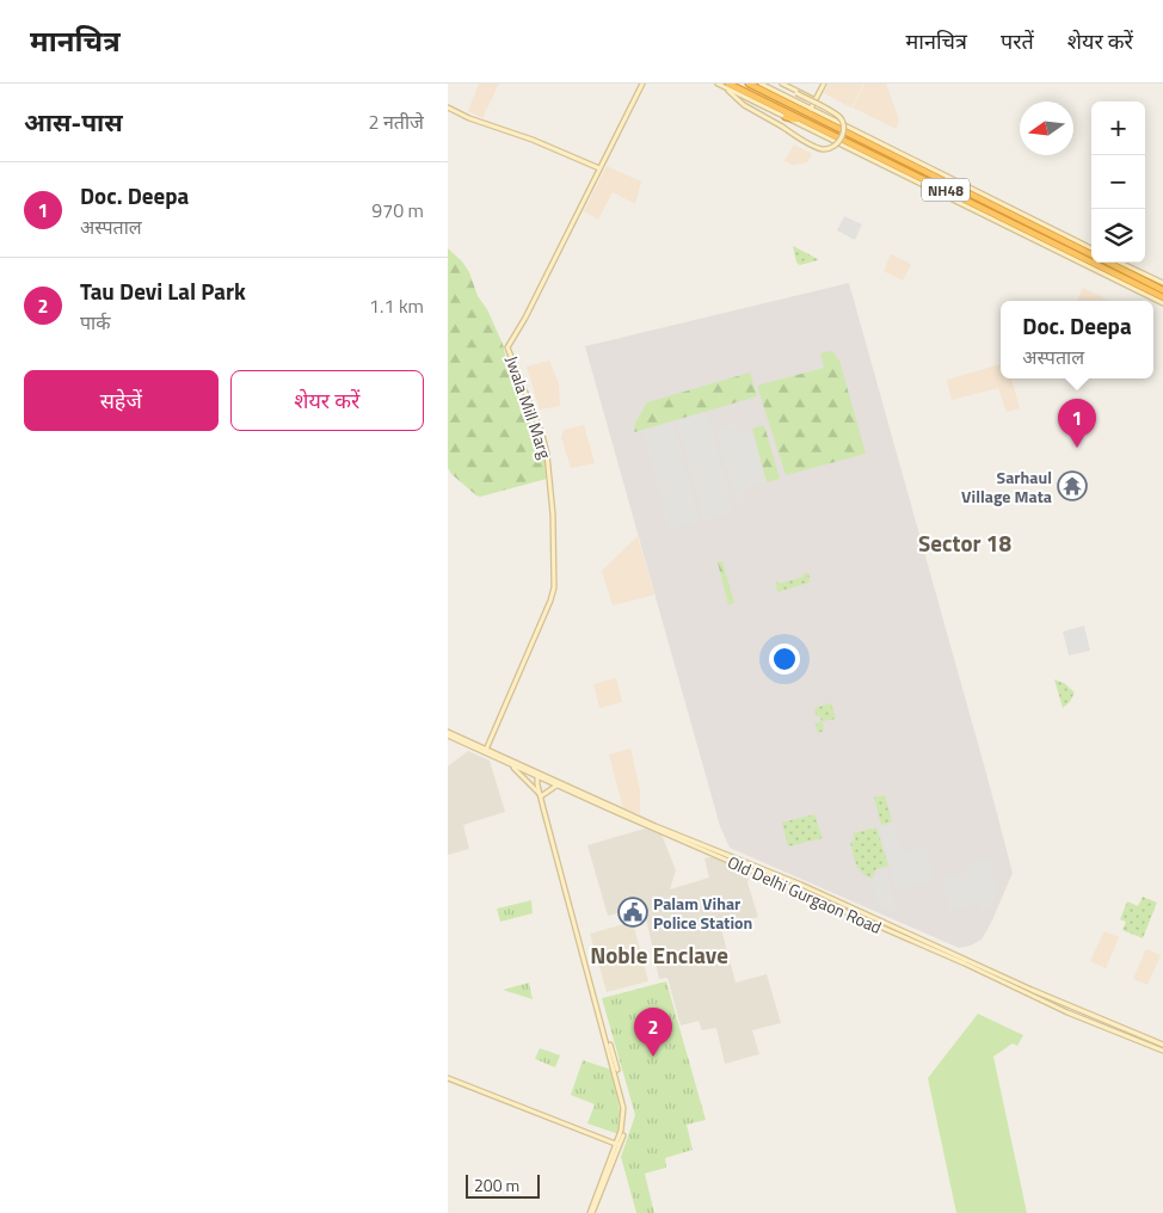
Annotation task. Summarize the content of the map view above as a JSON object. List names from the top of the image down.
{
  "streets": {
    "highway": ["NH48"],
    "main road": ["Jwala Mill Marg", "Old Delhi Gurgaon Road"]
  },
  "crossings": [
    ["Jwala Mill Marg", "Old Delhi Gurgaon Road"]
  ],
  "districts": ["Sector 18", "Noble Enclave"],
  "places": {
    "temple": ["Sarhaul Village Mata"],
    "public building": ["Palam Vihar Police Station"]
  },
  "scale_bar": "200 m",
  "north": "left",
  "page": {
    "header": "मानचित्र",
    "nav": ["मानचित्र", "परतें", "शेयर करें"],
    "heading": ["आस-पास", "2 नतीजे"],
    "map_buttons": ["+", "−"],
    "list": [
      {
        "mark": "1",
        "name": "Doc. Deepa",
        "note": "अस्पताल",
        "value": "970 m"
      },
      {
        "mark": "2",
        "name": "Tau Devi Lal Park",
        "note": "पार्क",
        "value": "1.1 km"
      }
    ],
    "popup": ["Doc. Deepa", "अस्पताल"],
    "buttons": ["सहेजें", "शेयर करें"],
    "pins": ["1", "2"],
    "scale": "200 m"
  }
}
